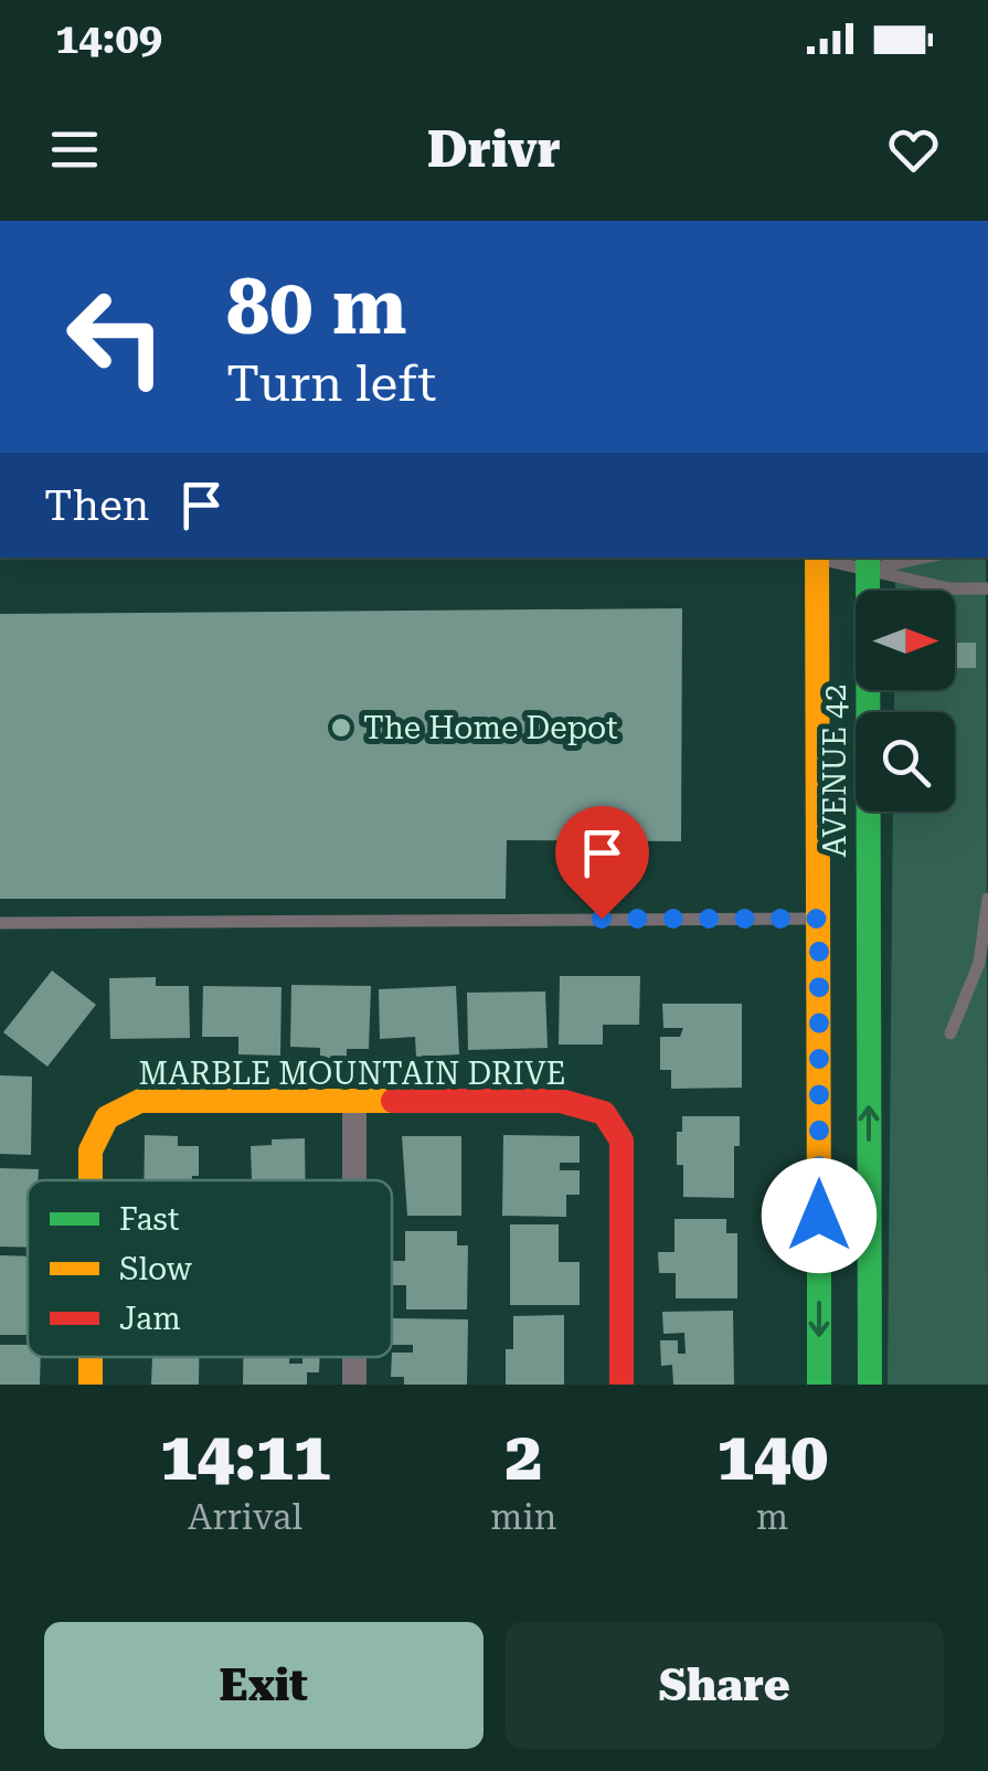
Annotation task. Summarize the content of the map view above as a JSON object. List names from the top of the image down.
{
  "streets": {
    "street": ["AVENUE 42", "MARBLE MOUNTAIN DRIVE"]
  },
  "places": ["The Home Depot"],
  "legend": ["Fast", "Slow", "Jam"],
  "north": "right",
  "page": {
    "status": "14:09",
    "header": "Drivr",
    "turn": ["80 m", "Turn left"],
    "then": "Then",
    "eta": [
      "14:11",
      "Arrival",
      "2",
      "min",
      "140",
      "m"
    ],
    "buttons": ["Exit", "Share"]
  }
}
